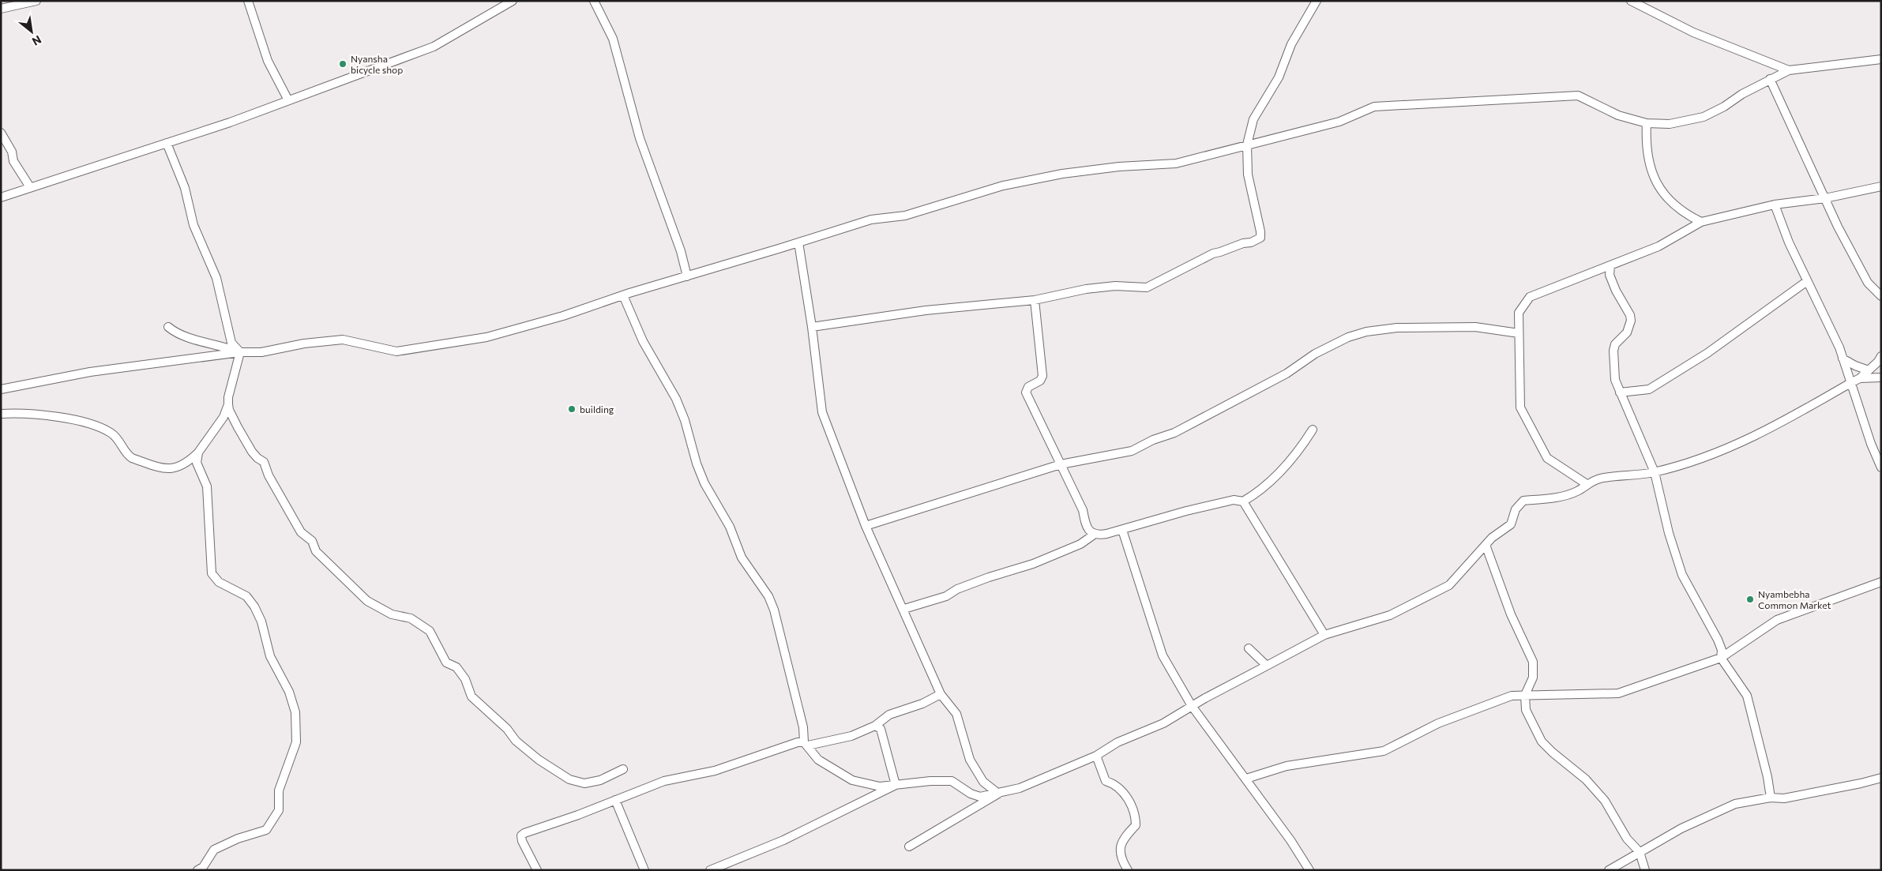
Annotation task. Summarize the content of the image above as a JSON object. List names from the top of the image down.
{
  "places": ["Nyansha bicycle shop", "building", "Nyambebha Common Market"],
  "north": "bottom right"
}
